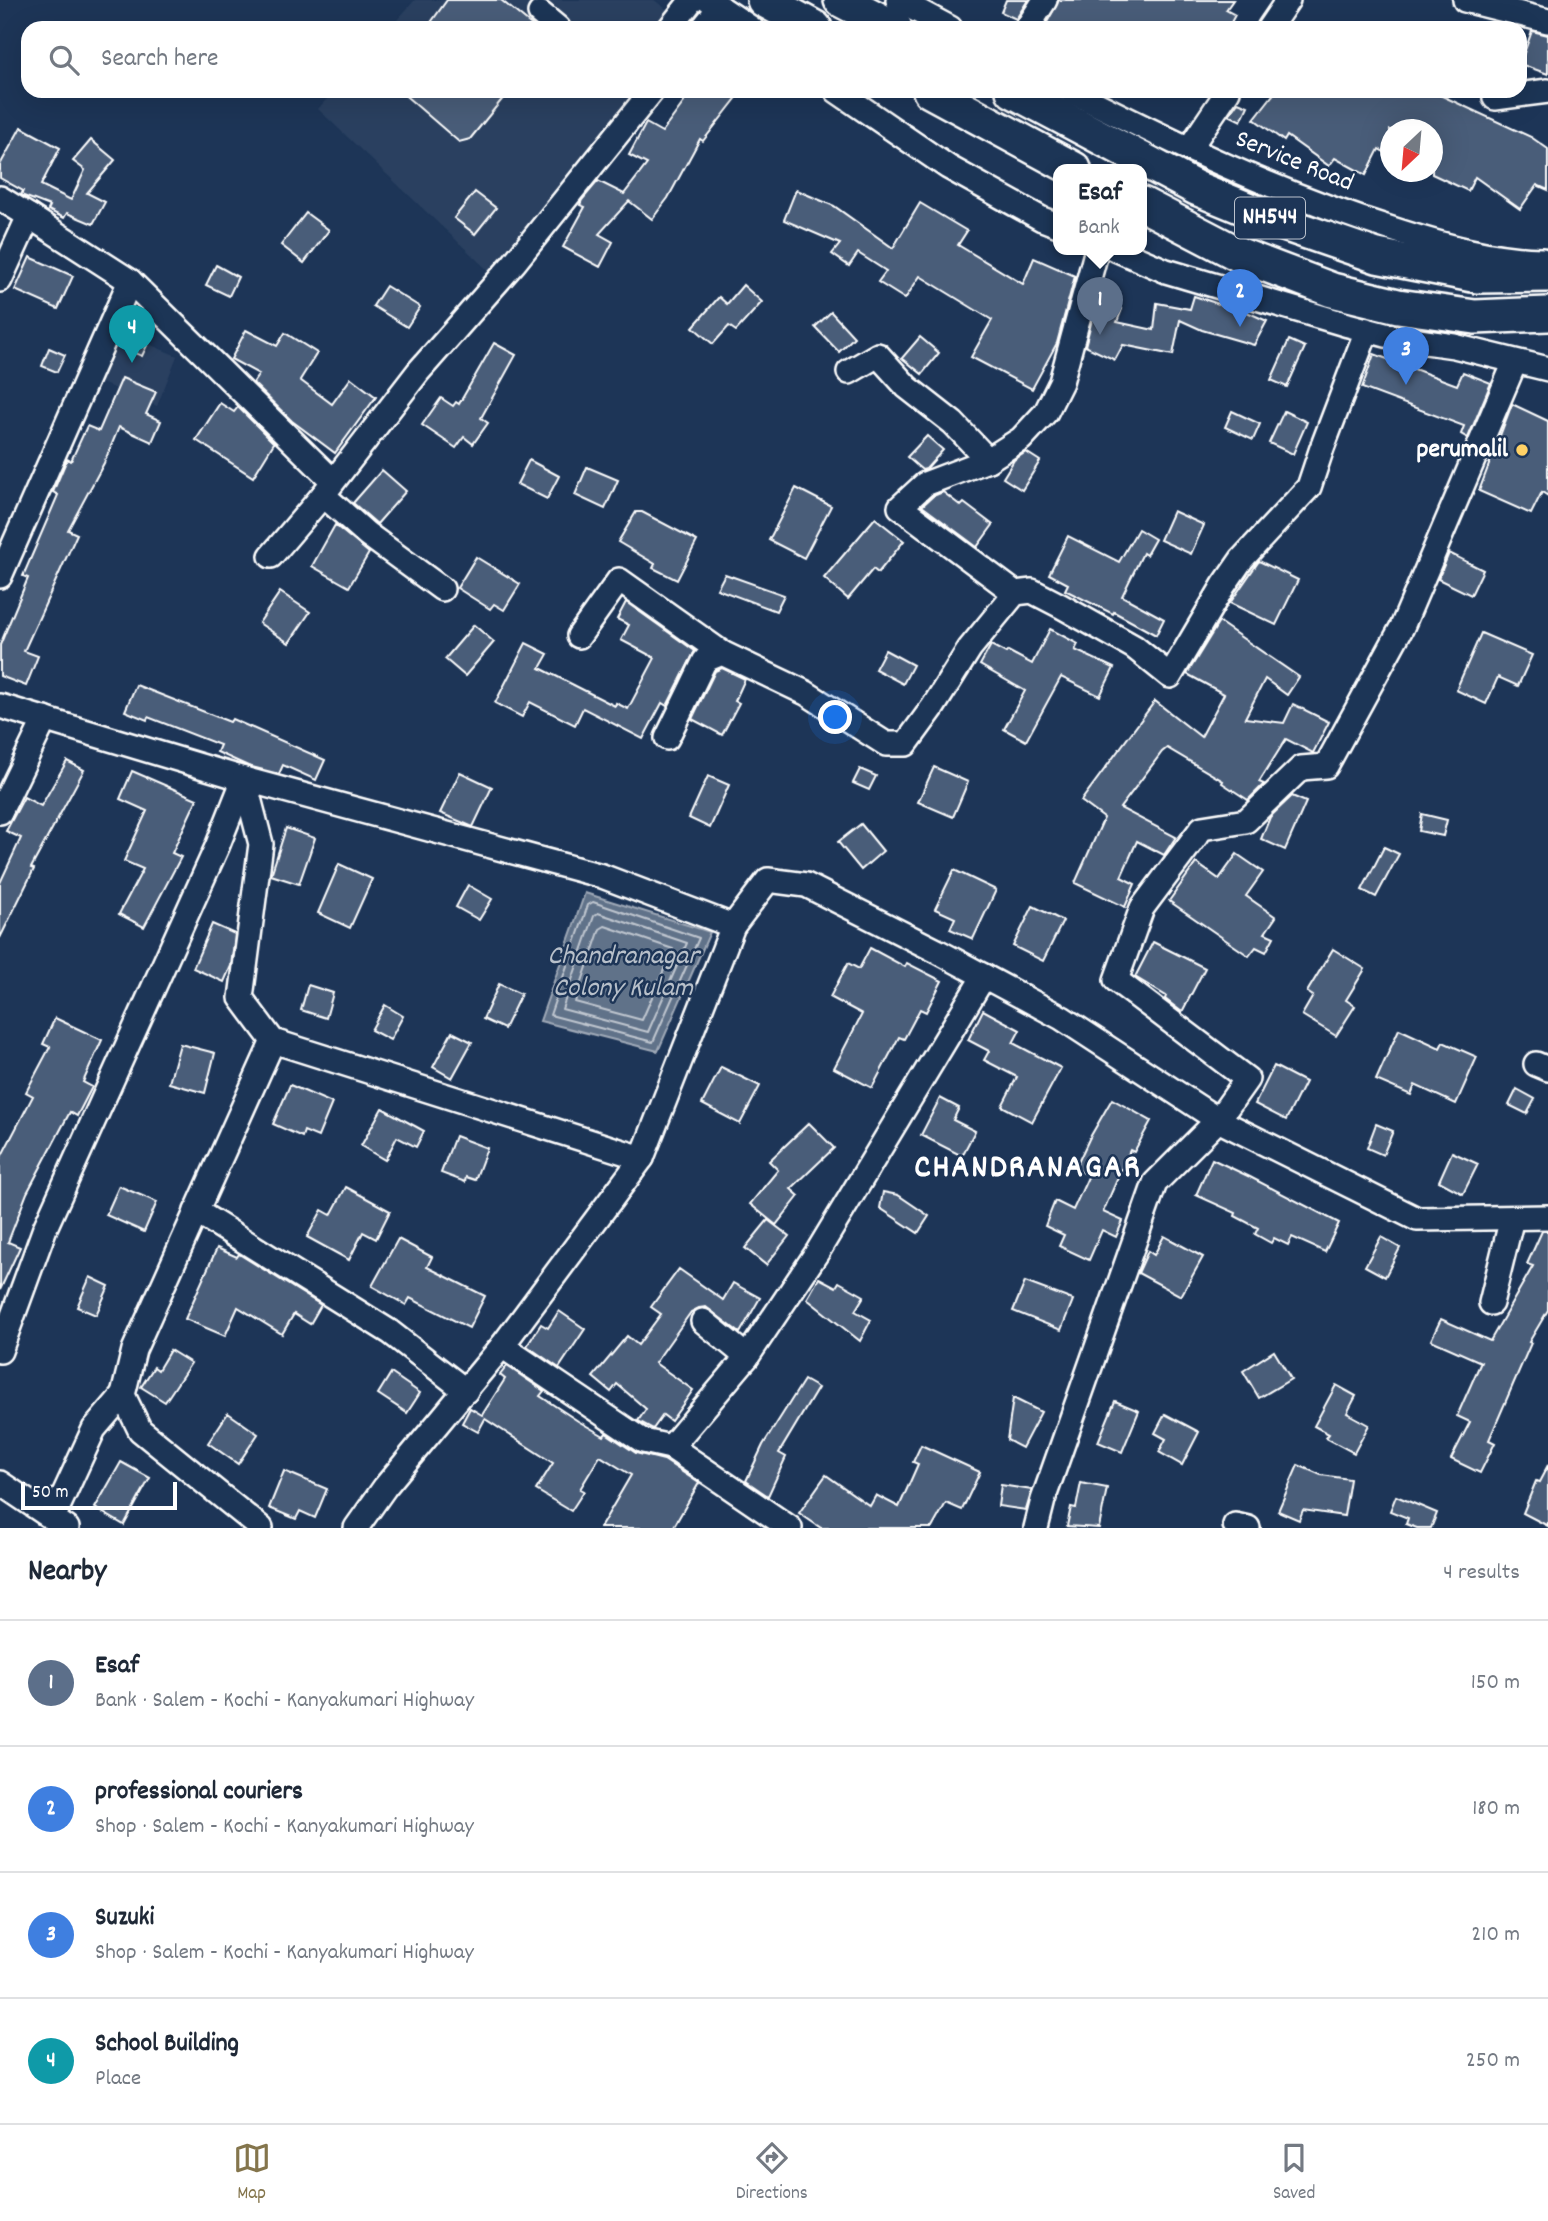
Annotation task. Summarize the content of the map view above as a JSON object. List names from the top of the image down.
{
  "streets": {
    "highway": ["NH544"],
    "street": ["Service Road"]
  },
  "districts": ["CHANDRANAGAR"],
  "water": ["Chandranagar Colony Kulam"],
  "places": ["perumalil"],
  "scale_bar": "50 m",
  "north": "bottom left",
  "page": {
    "search": "Search here",
    "popup": ["Esaf", "Bank"],
    "pins": [
      "2",
      "1",
      "4",
      "3"
    ],
    "scale": "50 m",
    "heading": ["Nearby", "4 results"],
    "list": [
      {
        "mark": "1",
        "name": "Esaf",
        "note": "Bank · Salem - Kochi - Kanyakumari Highway",
        "value": "150 m"
      },
      {
        "mark": "2",
        "name": "professional couriers",
        "note": "Shop · Salem - Kochi - Kanyakumari Highway",
        "value": "180 m"
      },
      {
        "mark": "3",
        "name": "Suzuki",
        "note": "Shop · Salem - Kochi - Kanyakumari Highway",
        "value": "210 m"
      },
      {
        "mark": "4",
        "name": "School Building",
        "note": "Place",
        "value": "250 m"
      }
    ],
    "nav": ["Map", "Directions", "Saved"]
  }
}
